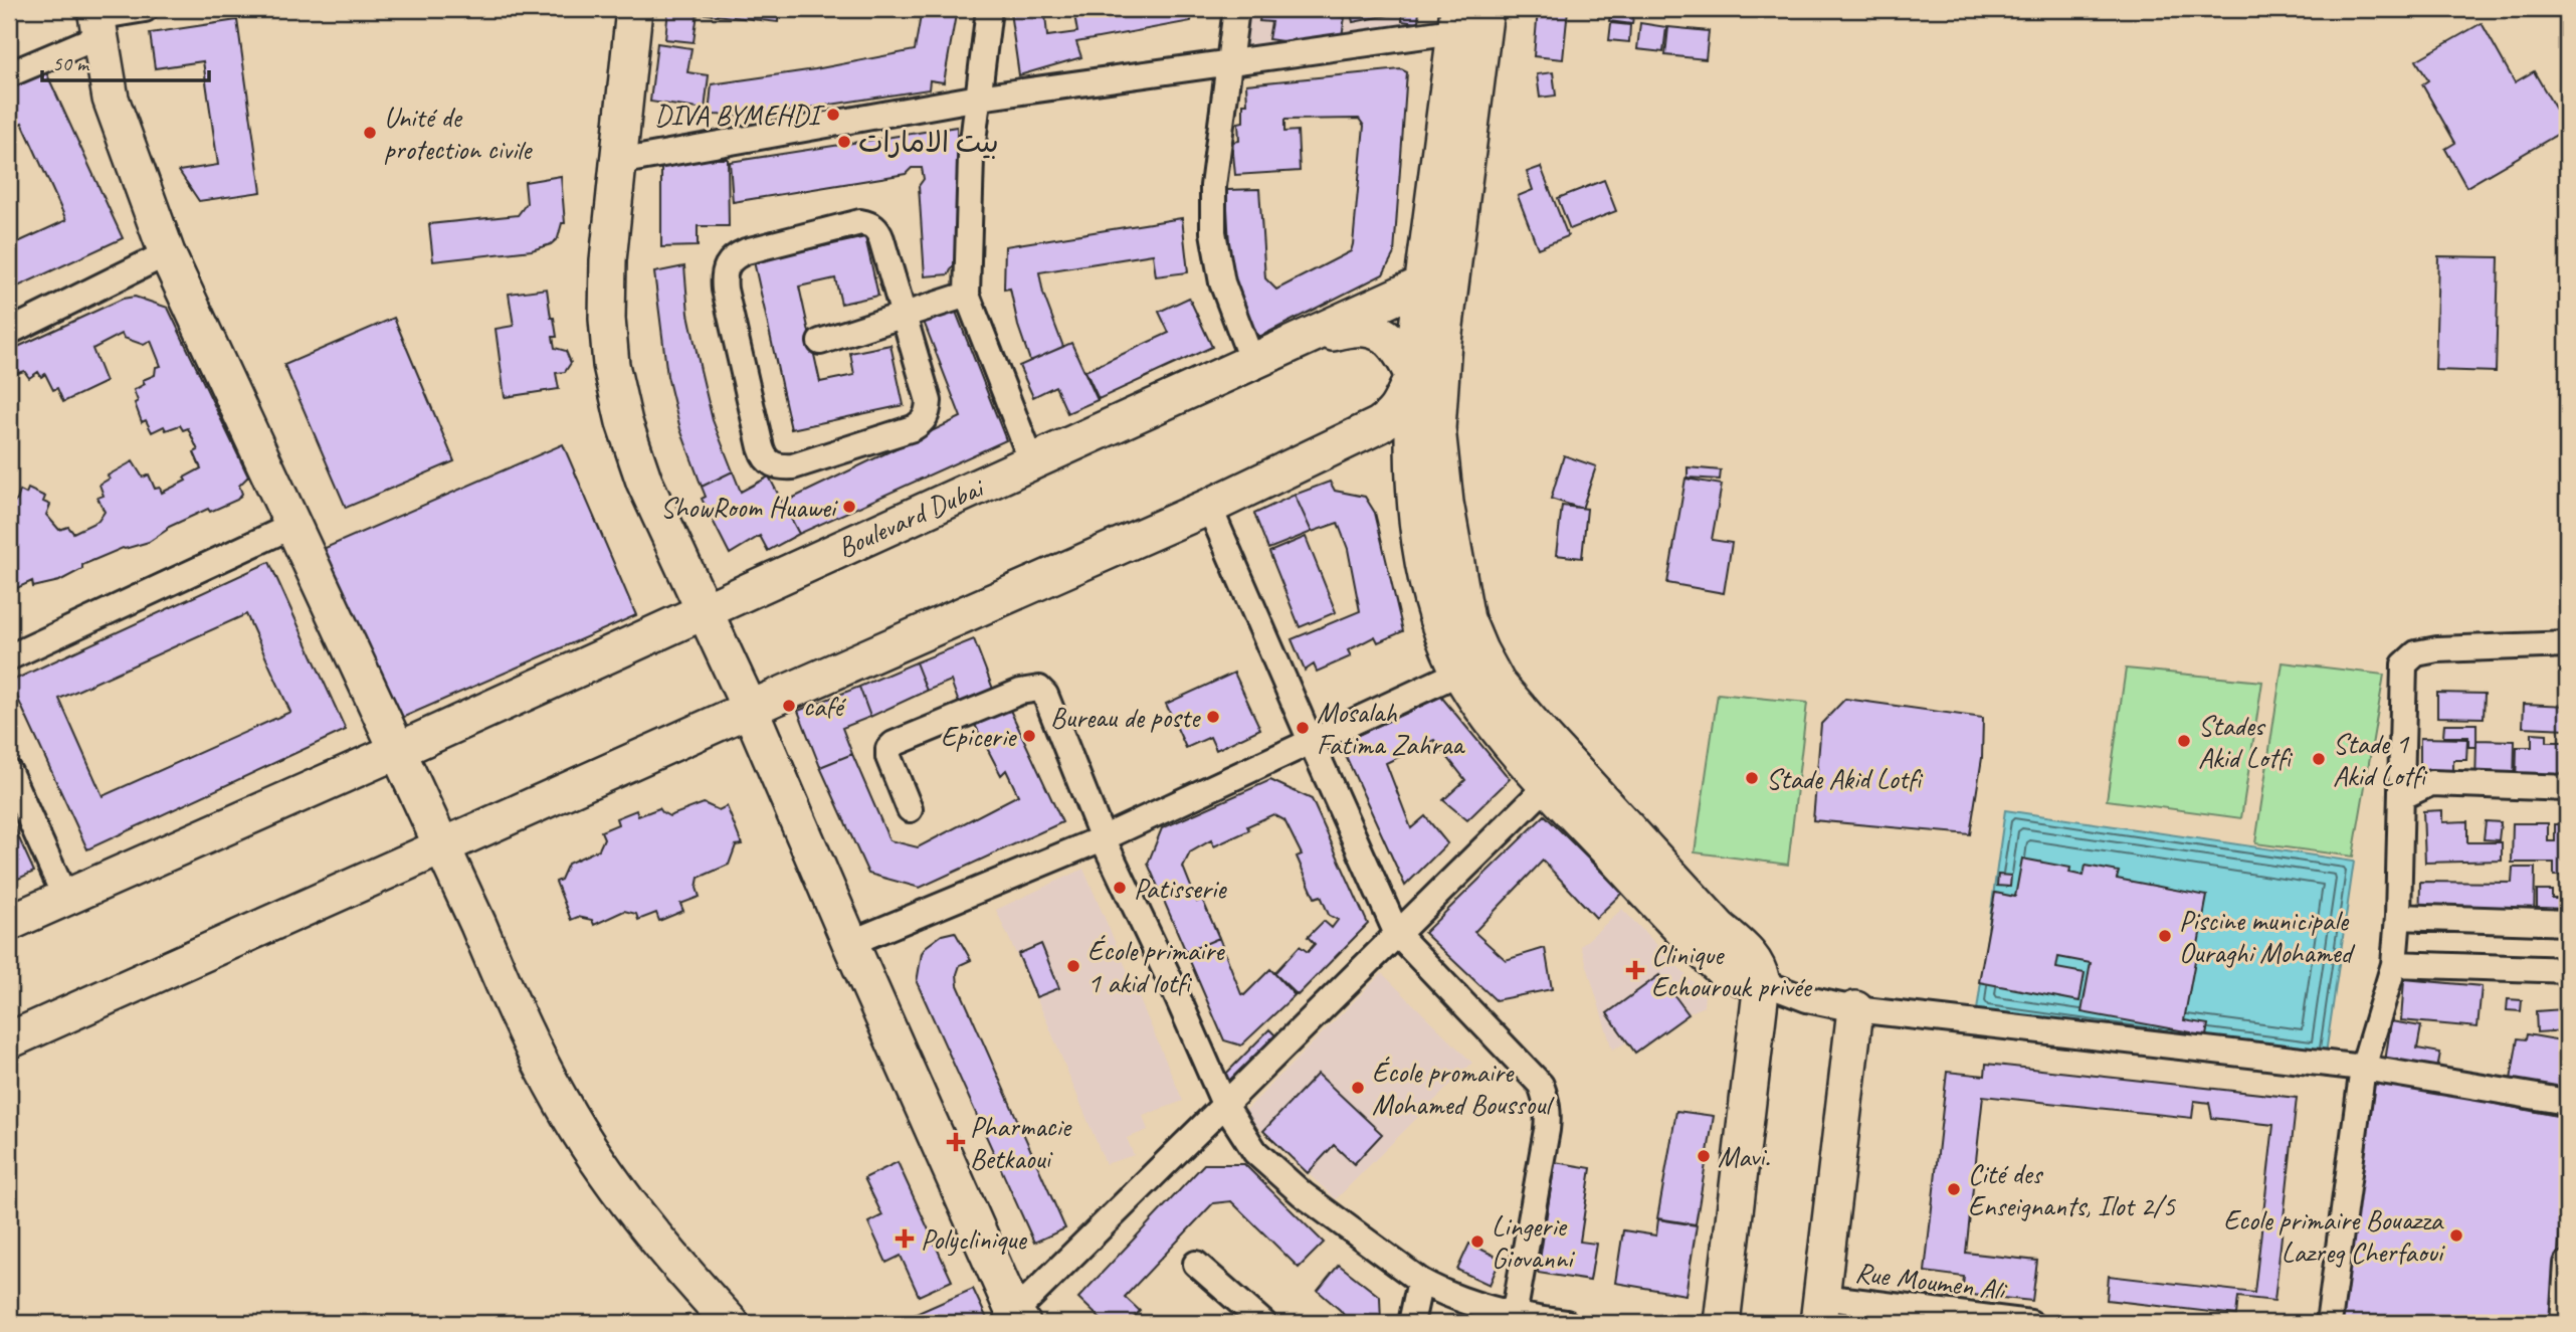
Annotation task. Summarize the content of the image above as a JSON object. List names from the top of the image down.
{
  "streets": {
    "street": ["Boulevard Dubai", "Rue Moumen Ali"]
  },
  "places": {
    "other": [
      "DIVA BYMEHDI",
      "Unité de protection civile",
      "بيت الامارات",
      "ShowRoom Huawei",
      "café",
      "Bureau de poste",
      "Mosalah Fatima Zahraa",
      "Epicerie",
      "Stades Akid Lotfi",
      "Stade 1 Akid Lotfi",
      "Stade Akid Lotfi",
      "Patisserie",
      "Piscine municipale Ouraghi Mohamed",
      "École primaire 1 akid lotfi",
      "École promaire Mohamed Boussoul",
      "Mavi.",
      "Cité des Enseignants, Ilot 2/5",
      "Ecole primaire Bouazza Lazreg Cherfaoui",
      "Lingerie Giovanni"
    ],
    "health": ["Clinique Echourouk privée", "Pharmacie Betkaoui", "Polyclinique"]
  },
  "scale_bar": "50 m"
}
